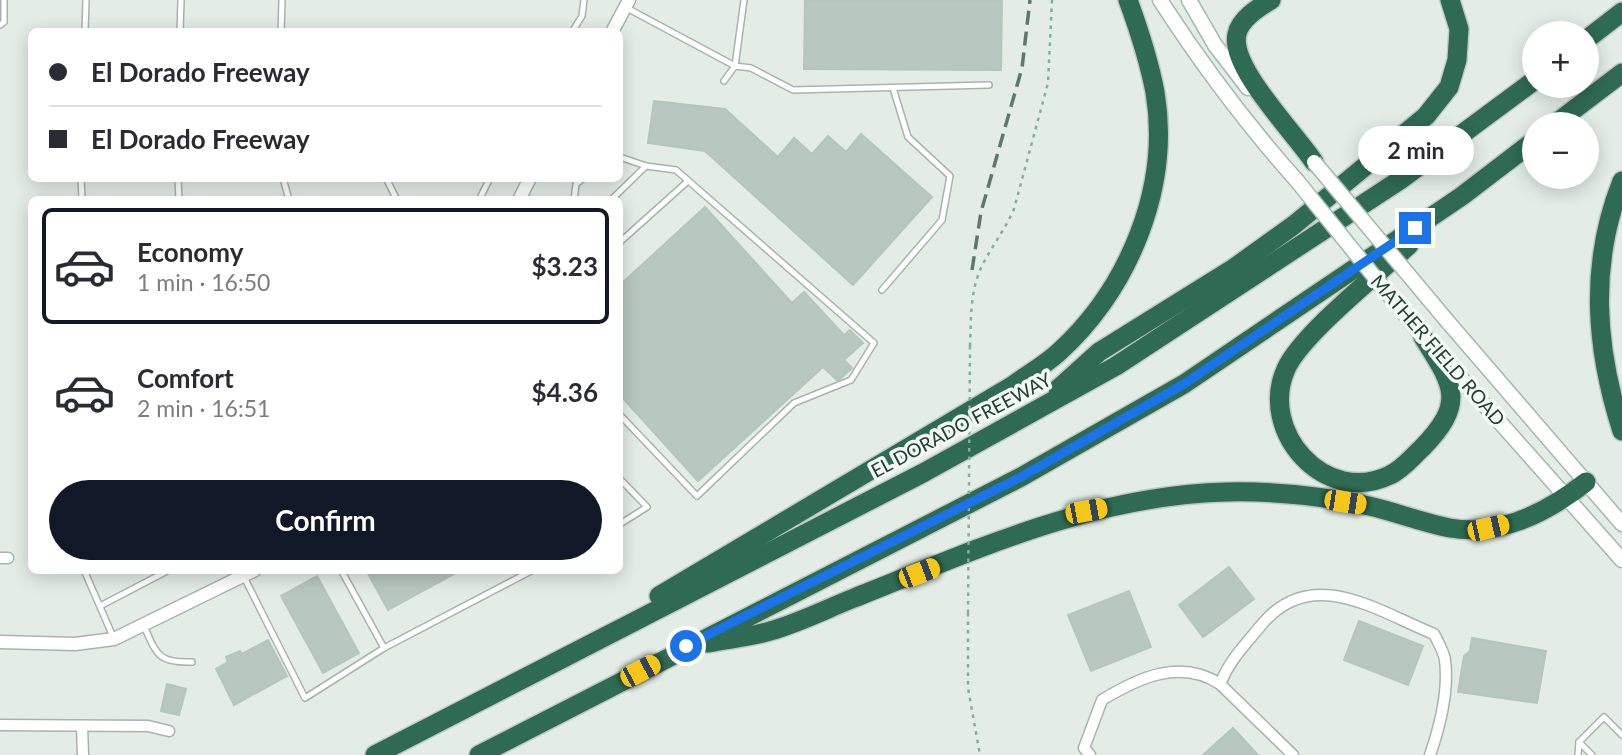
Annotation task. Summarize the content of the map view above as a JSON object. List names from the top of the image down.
{
  "streets": {
    "highway": ["EL DORADO FREEWAY"],
    "main road": ["MATHER FIELD ROAD"]
  },
  "page": {
    "map_buttons": ["+", "−"],
    "banner": ["El Dorado Freeway", "El Dorado Freeway"],
    "bubble": "2 min",
    "list": [
      {
        "name": "Economy",
        "note": "1 min · 16:50",
        "value": "$3.23"
      },
      {
        "name": "Comfort",
        "note": "2 min · 16:51",
        "value": "$4.36"
      }
    ],
    "buttons": "Confirm"
  }
}
